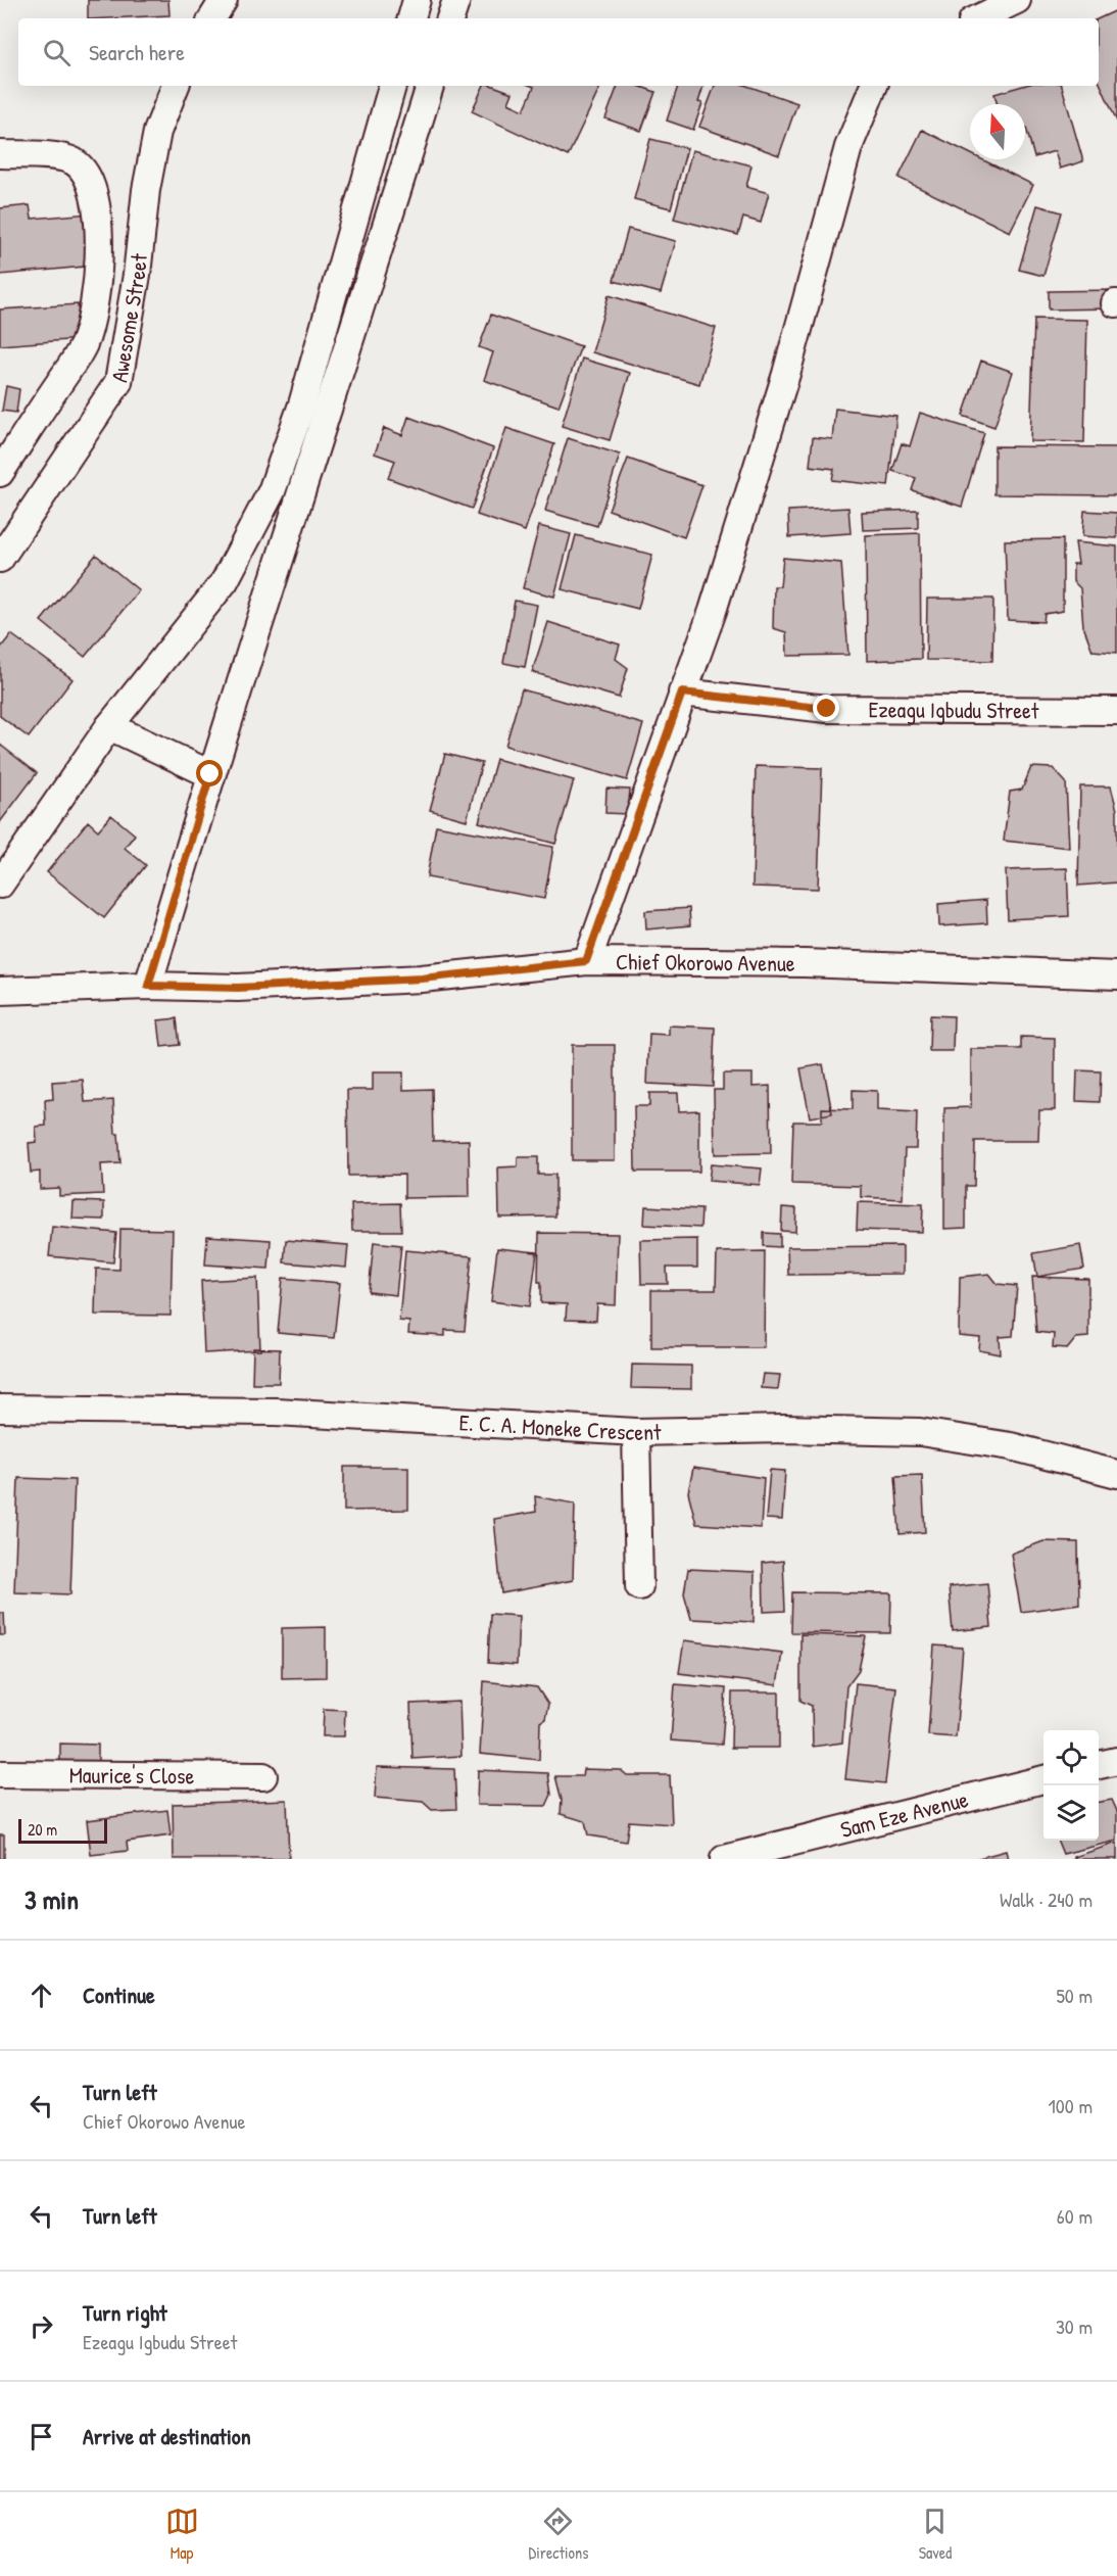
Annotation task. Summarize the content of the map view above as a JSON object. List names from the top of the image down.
{
  "streets": {
    "street": [
      "Awesome Street",
      "Ezeagu Igbudu Street",
      "Chief Okorowo Avenue",
      "E. C. A. Moneke Crescent",
      "Maurice's Close",
      "Sam Eze Avenue"
    ]
  },
  "scale_bar": "20 m",
  "north": "top",
  "page": {
    "search": "Search here",
    "scale": "20 m",
    "heading": ["3 min", "Walk · 240 m"],
    "list": [
      ["Continue", "50 m"],
      ["Turn left", "Chief Okorowo Avenue", "100 m"],
      ["Turn left", "60 m"],
      ["Turn right", "Ezeagu Igbudu Street", "30 m"],
      "Arrive at destination"
    ],
    "nav": ["Map", "Directions", "Saved"]
  }
}
